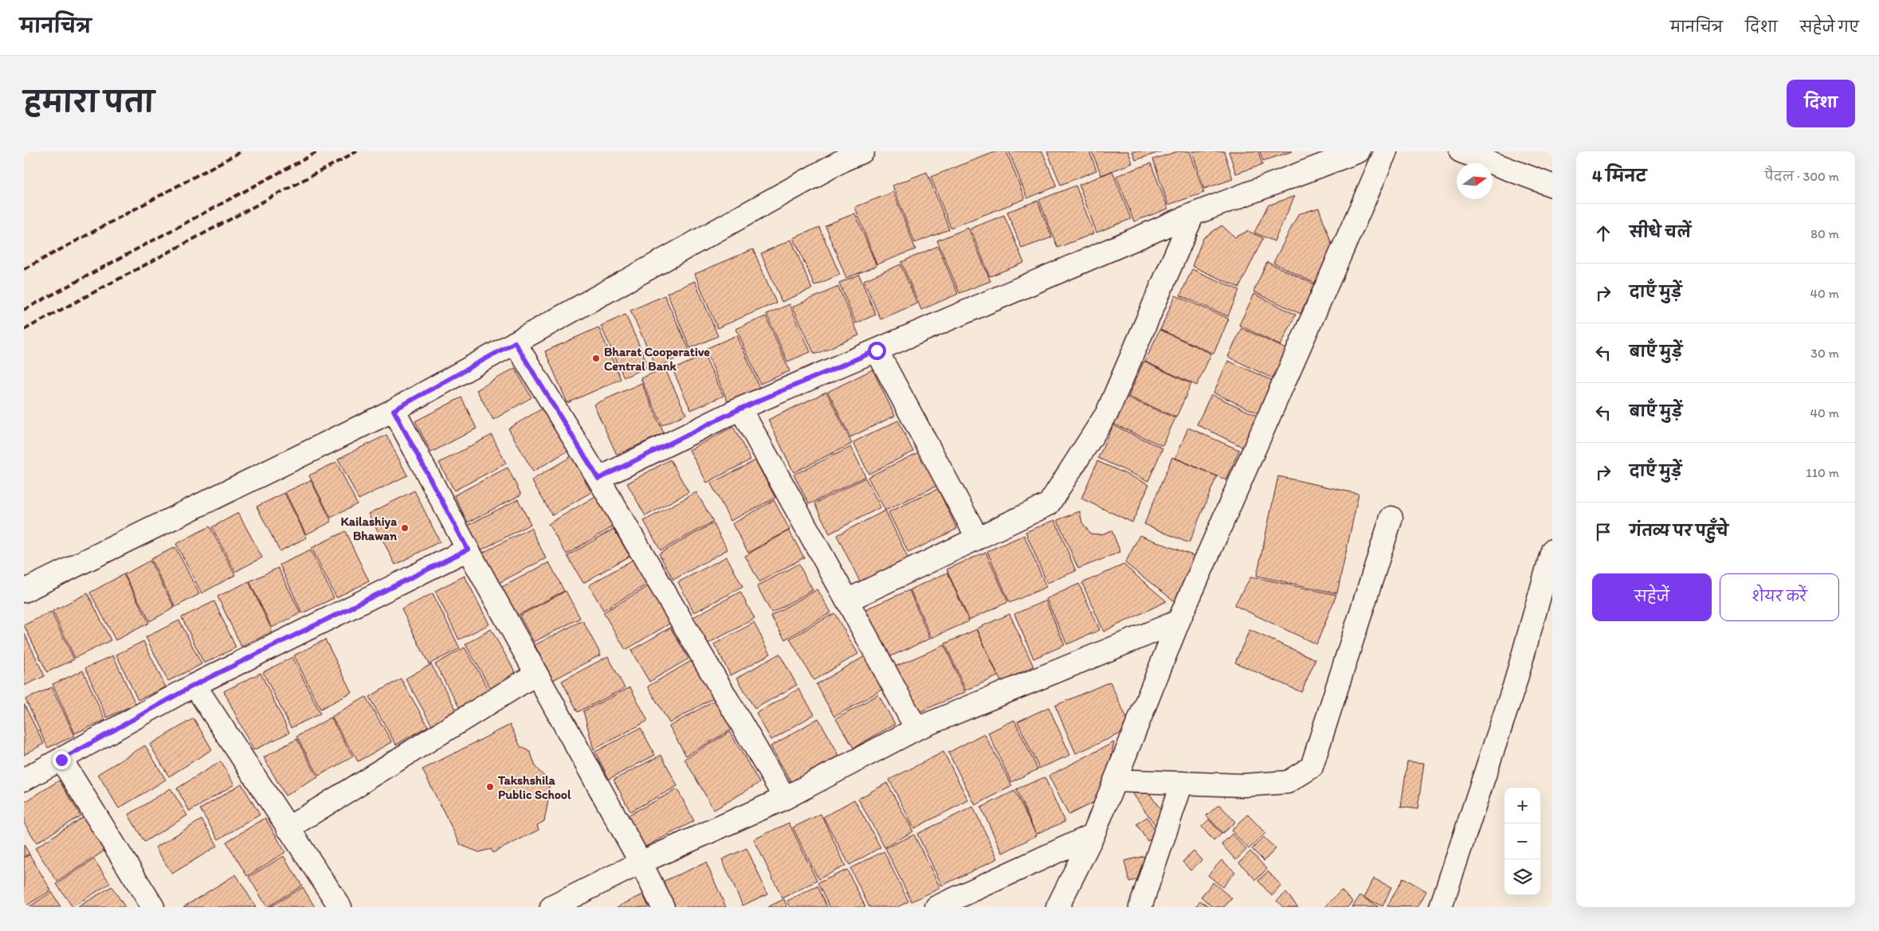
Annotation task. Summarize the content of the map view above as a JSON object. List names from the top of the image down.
{
  "places": ["Bharat Cooperative Central Bank", "Kailashiya Bhawan", "Takshshila Public School"],
  "north": "right",
  "page": {
    "header": "मानचित्र",
    "nav": ["मानचित्र", "दिशा", "सहेजे गए"],
    "title": "हमारा पता",
    "buttons": [
      "दिशा",
      ["सहेजें", "शेयर करें"]
    ],
    "heading": ["4 मिनट", "पैदल · 300 m"],
    "list": [
      ["सीधे चलें", "80 m"],
      ["दाएँ मुड़ें", "40 m"],
      ["बाएँ मुड़ें", "30 m"],
      ["बाएँ मुड़ें", "40 m"],
      ["दाएँ मुड़ें", "110 m"],
      "गंतव्य पर पहुँचे"
    ],
    "map_buttons": ["+", "−"]
  }
}
